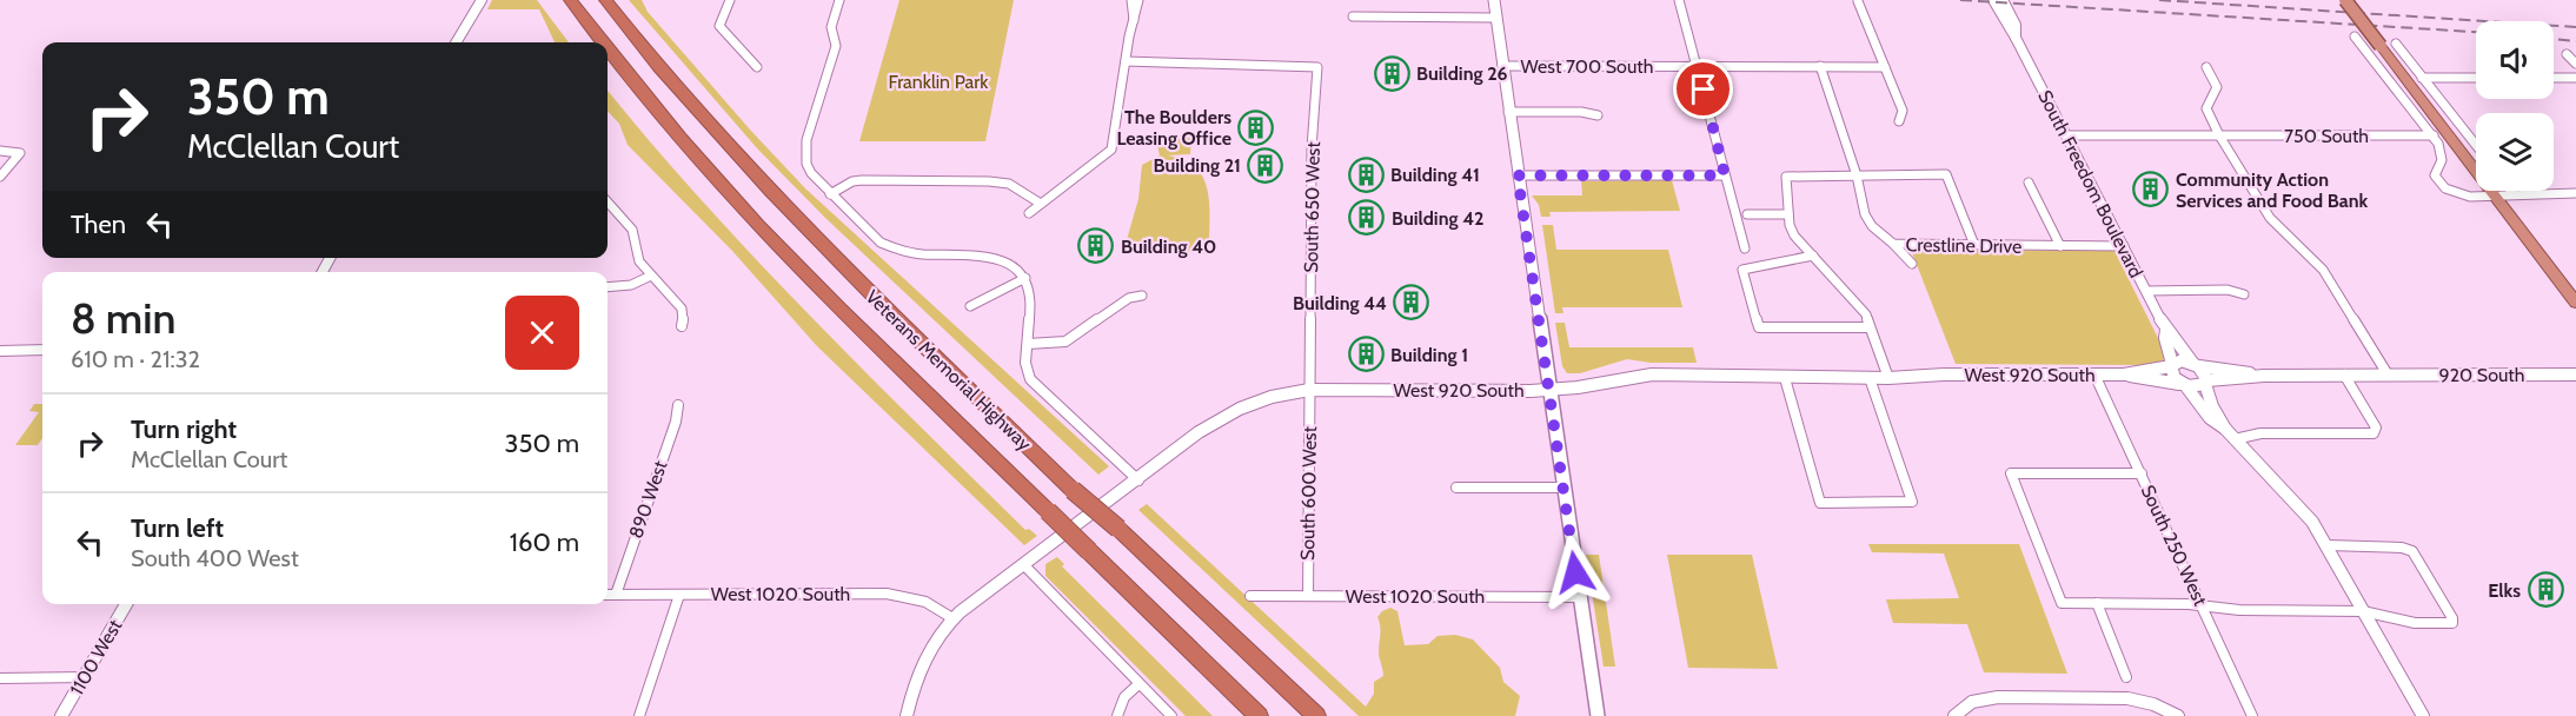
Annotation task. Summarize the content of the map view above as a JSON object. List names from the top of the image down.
{
  "streets": {
    "highway": ["Veterans Memorial Highway"],
    "street": [
      "West 700 South",
      "750 South",
      "South Freedom Boulevard",
      "South 650 West",
      "Crestline Drive",
      "West 920 South",
      "920 South",
      "South 600 West",
      "890 West",
      "South 250 West",
      "West 1020 South",
      "1100 West"
    ]
  },
  "crossings": [
    ["West 700 South", "Crestline Drive"],
    ["750 South", "South Freedom Boulevard"],
    ["South Freedom Boulevard", "Crestline Drive"],
    ["South Freedom Boulevard", "West 920 South"],
    ["South 650 West", "West 920 South"],
    ["South 650 West", "South 600 West"],
    ["West 920 South", "South 600 West"],
    ["West 920 South", "South 250 West"],
    ["West 920 South", "West 1020 South"],
    ["South 600 West", "West 1020 South"],
    ["890 West", "West 1020 South"]
  ],
  "parks": ["Franklin Park"],
  "places": {
    "building": [
      "Building 26",
      "The Boulders Leasing Office",
      "Building 21",
      "Building 41",
      "Community Action Services and Food Bank",
      "Building 42",
      "Building 40",
      "Building 44",
      "Building 1",
      "Elks"
    ]
  },
  "page": {
    "turn": ["350 m", "McClellan Court"],
    "then": "Then",
    "heading": ["8 min", "610 m · 21:32"],
    "list": [
      {
        "name": "Turn right",
        "note": "McClellan Court",
        "value": "350 m"
      },
      {
        "name": "Turn left",
        "note": "South 400 West",
        "value": "160 m"
      }
    ]
  }
}
